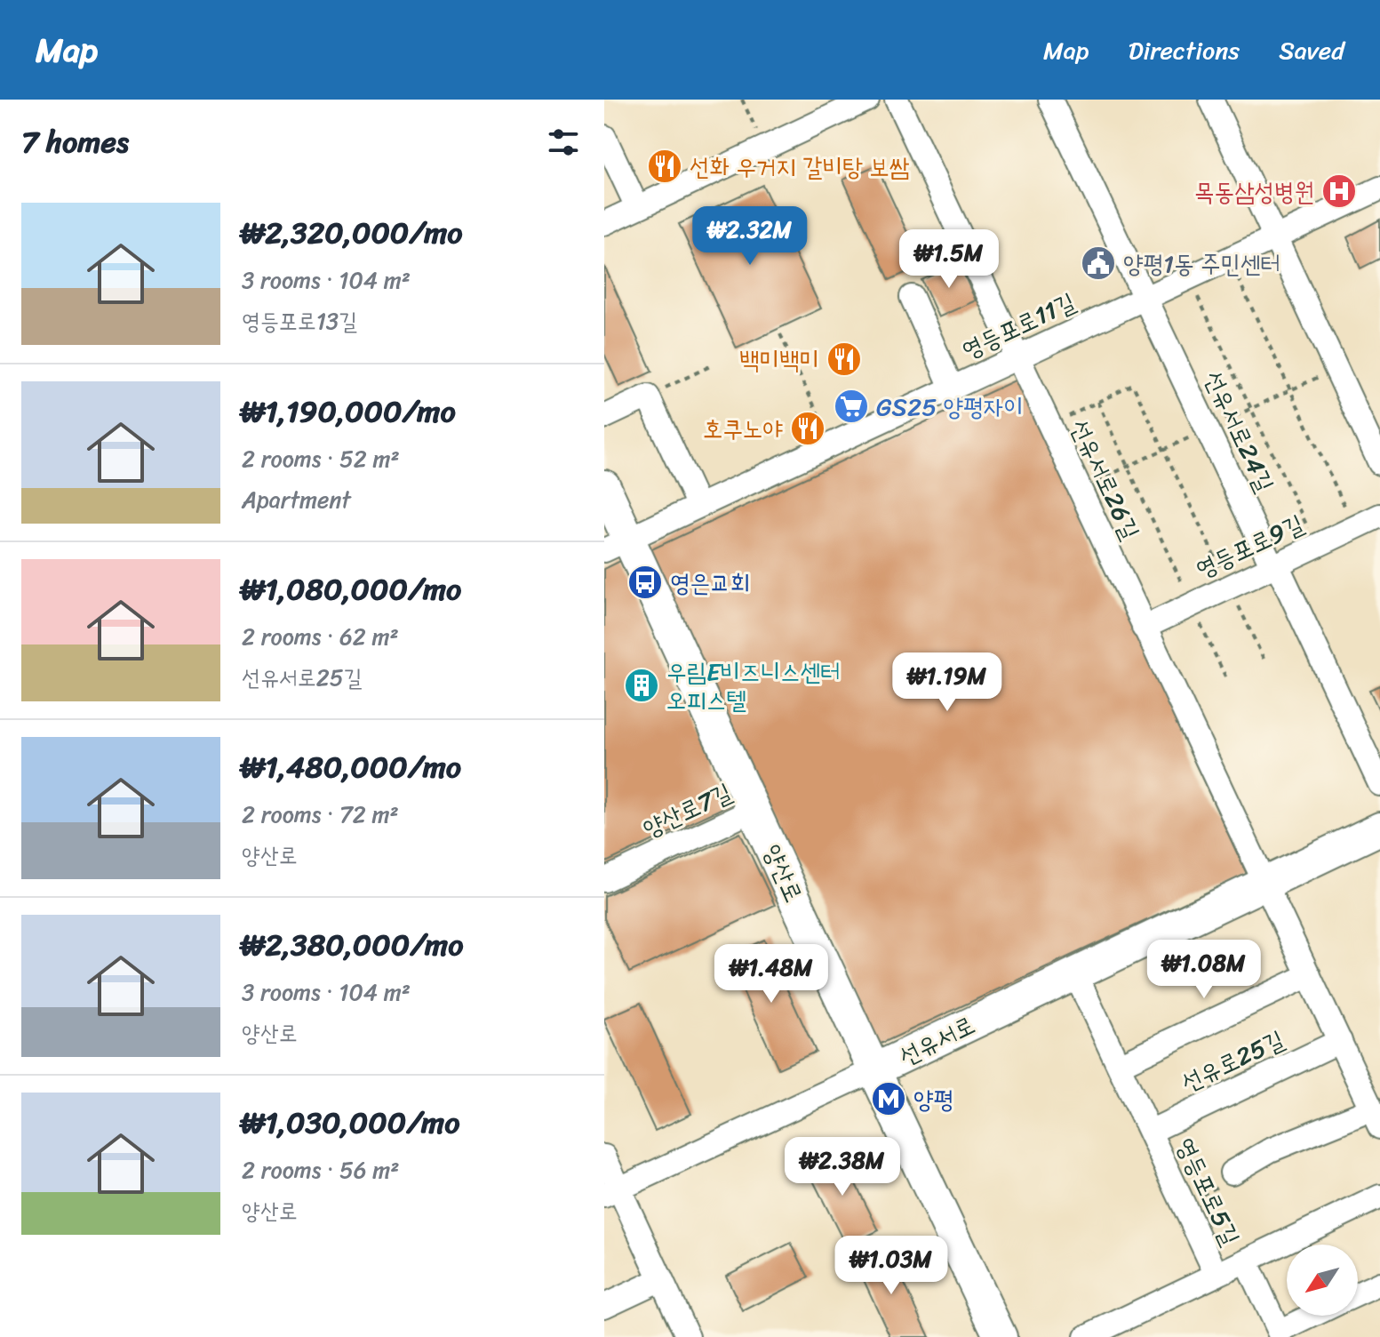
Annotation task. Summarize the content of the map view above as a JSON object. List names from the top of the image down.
{
  "streets": {
    "street": [
      "영등포로11길",
      "선유서로24길",
      "선유서로26길",
      "영등포로9길",
      "양산로7길",
      "양산로",
      "선유서로",
      "선유로25길",
      "영등포로5길"
    ]
  },
  "crossings": [
    ["영등포로11길", "선유서로24길"],
    ["영등포로11길", "선유서로26길"],
    ["영등포로11길", "양산로"],
    ["선유서로24길", "영등포로9길"],
    ["선유서로26길", "영등포로9길"],
    ["선유서로26길", "선유서로"],
    ["양산로7길", "양산로"],
    ["양산로", "선유서로"],
    ["선유로25길", "영등포로5길"]
  ],
  "places": {
    "restaurant": ["선화 우거지 갈비탕 보쌈", "백미백미", "호쿠노야"],
    "hospital": ["목동삼성병원"],
    "public building": ["양평1동 주민센터"],
    "supermarket": ["GS25 양평자이"],
    "bus stop": ["영은교회"],
    "building": ["우림E비즈니스센터 오피스텔"],
    "metro station": ["양평"]
  },
  "north": "bottom left",
  "page": {
    "header": "Map",
    "nav": ["Map", "Directions", "Saved"],
    "heading": "7 homes",
    "list": [
      {
        "name": "₩2,320,000/mo",
        "note": "3 rooms · 104 m² · 영등포로13길"
      },
      {
        "name": "₩1,190,000/mo",
        "note": "2 rooms · 52 m² · Apartment"
      },
      {
        "name": "₩1,080,000/mo",
        "note": "2 rooms · 62 m² · 선유서로25길"
      },
      {
        "name": "₩1,480,000/mo",
        "note": "2 rooms · 72 m² · 양산로"
      },
      {
        "name": "₩2,380,000/mo",
        "note": "3 rooms · 104 m² · 양산로"
      },
      {
        "name": "₩1,030,000/mo",
        "note": "2 rooms · 56 m² · 양산로"
      }
    ],
    "price": [
      "₩2.32M",
      "₩1.5M",
      "₩1.19M",
      "₩1.08M",
      "₩1.48M",
      "₩2.38M",
      "₩1.03M"
    ]
  }
}
